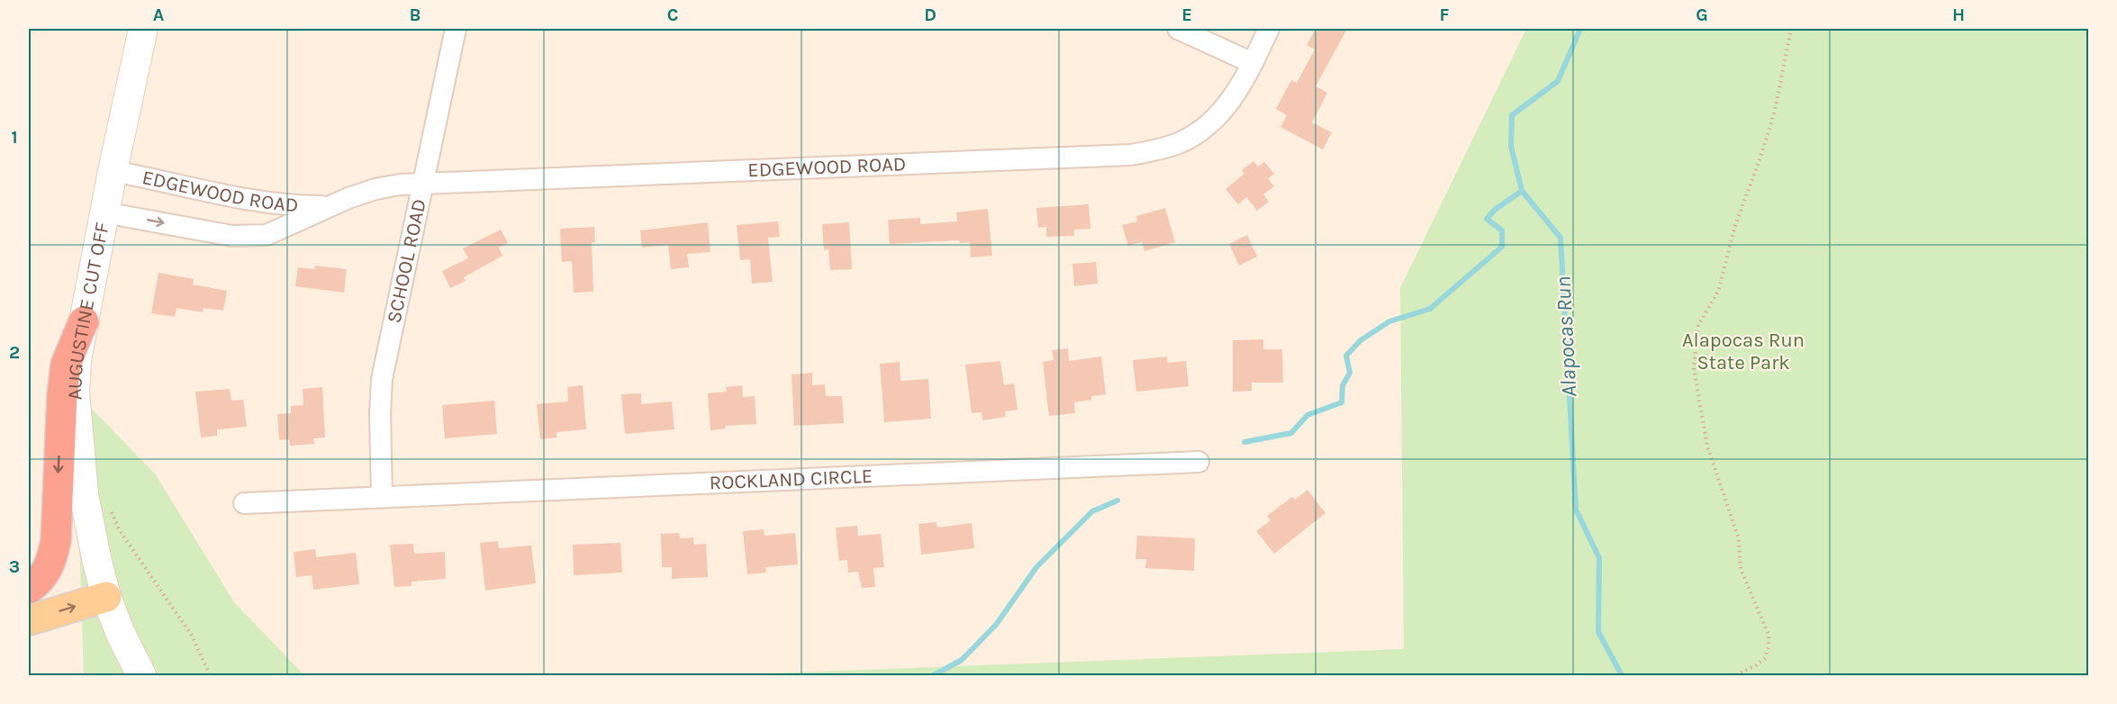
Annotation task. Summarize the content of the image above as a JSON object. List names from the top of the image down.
{
  "streets": {
    "street": [
      "EDGEWOOD ROAD",
      "SCHOOL ROAD",
      "AUGUSTINE CUT OFF",
      "ROCKLAND CIRCLE"
    ]
  },
  "crossings": [
    ["EDGEWOOD ROAD", "SCHOOL ROAD"],
    ["EDGEWOOD ROAD", "AUGUSTINE CUT OFF"],
    ["SCHOOL ROAD", "ROCKLAND CIRCLE"]
  ],
  "water": ["Alapocas Run"],
  "parks": ["Alapocas Run State Park"],
  "grid": {
    "columns": [
      "A",
      "B",
      "C",
      "D",
      "E",
      "F",
      "G",
      "H"
    ],
    "rows": ["1", "2", "3"]
  }
}
